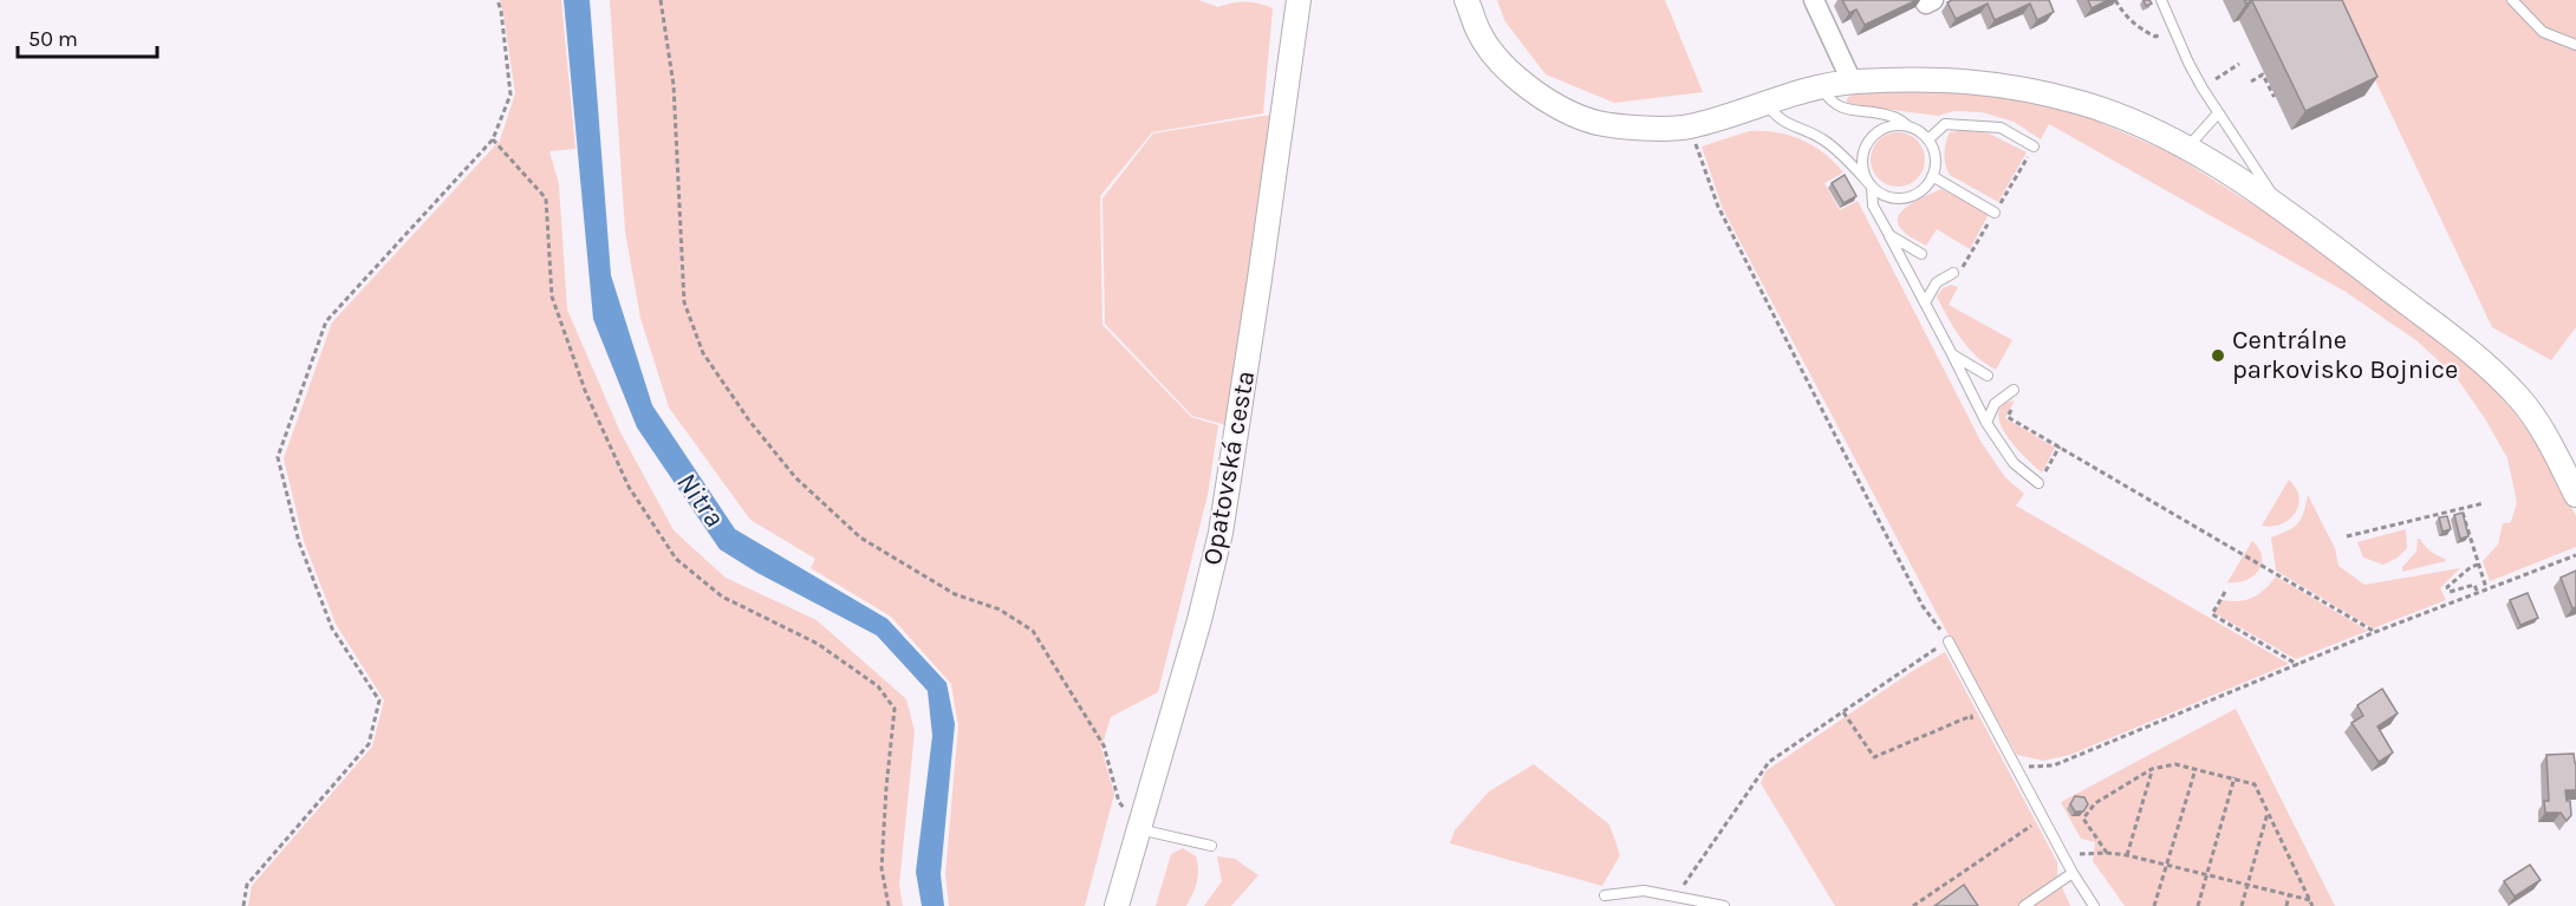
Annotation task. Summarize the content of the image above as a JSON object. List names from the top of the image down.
{
  "streets": {
    "street": ["Opatovská cesta"]
  },
  "water": ["Nitra"],
  "places": ["Centrálne parkovisko Bojnice"],
  "scale_bar": "50 m"
}
